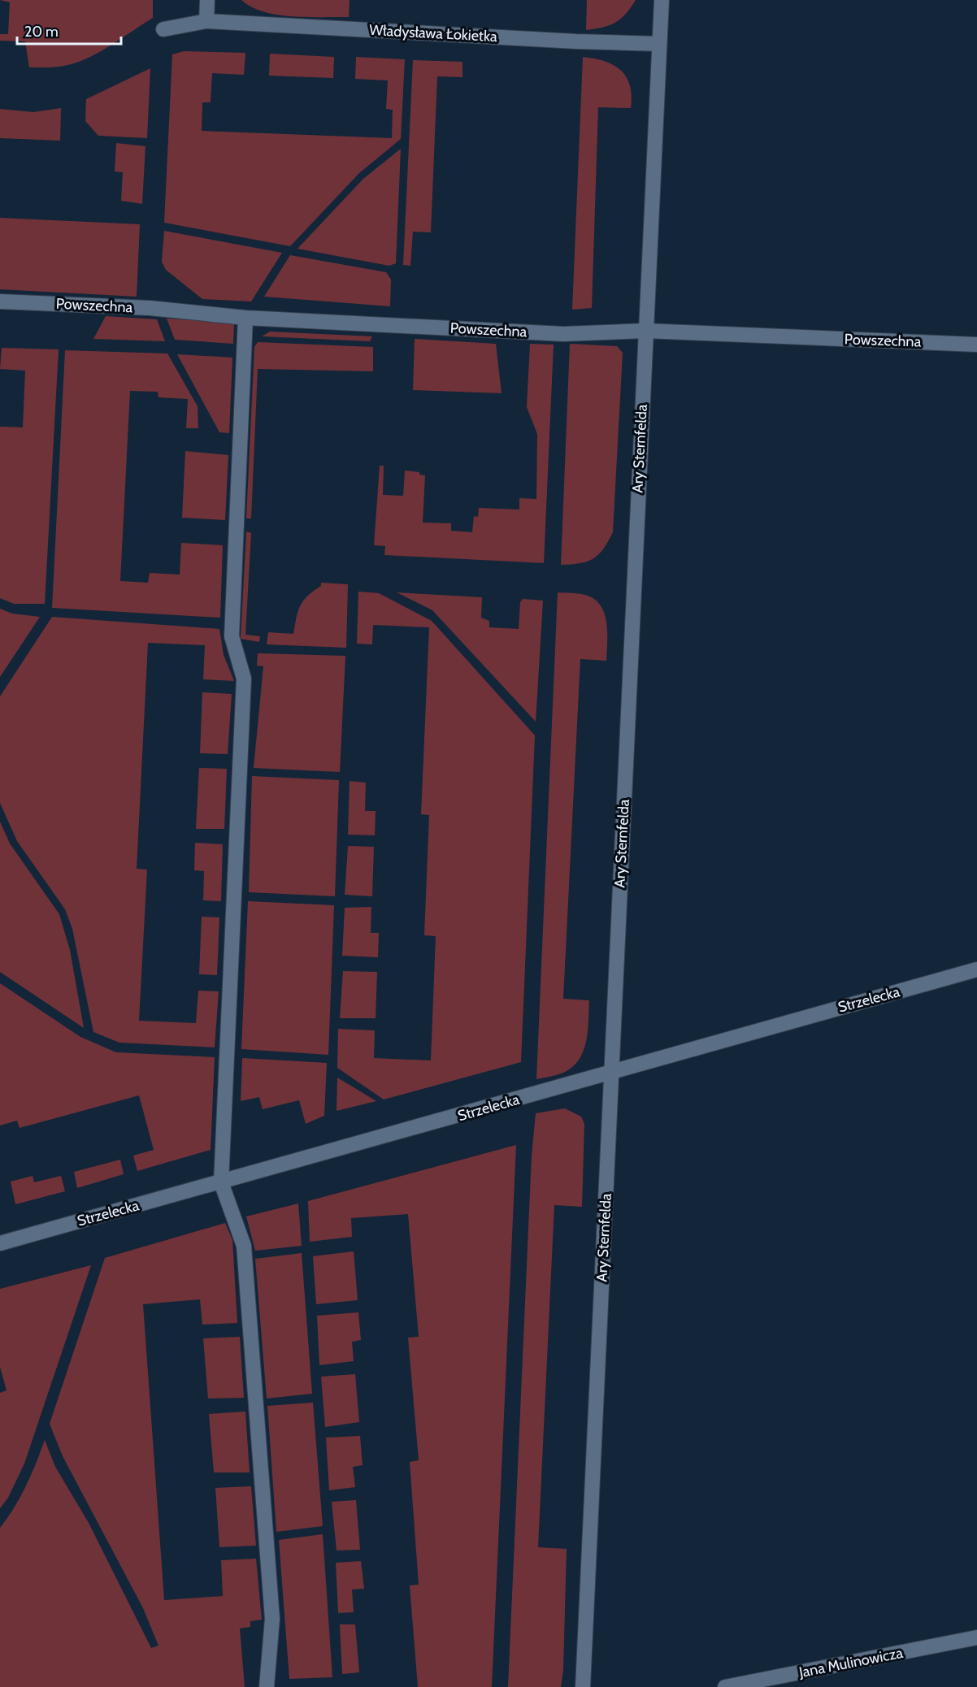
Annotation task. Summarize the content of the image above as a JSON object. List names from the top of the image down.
{
  "streets": {
    "street": [
      "Władysława Łokietka",
      "Powszechna",
      "Ary Sternfelda",
      "Strzelecka",
      "Jana Mulinowicza"
    ]
  },
  "crossings": [
    ["Władysława Łokietka", "Ary Sternfelda"],
    ["Powszechna", "Ary Sternfelda"],
    ["Ary Sternfelda", "Strzelecka"]
  ],
  "scale_bar": "20 m"
}
